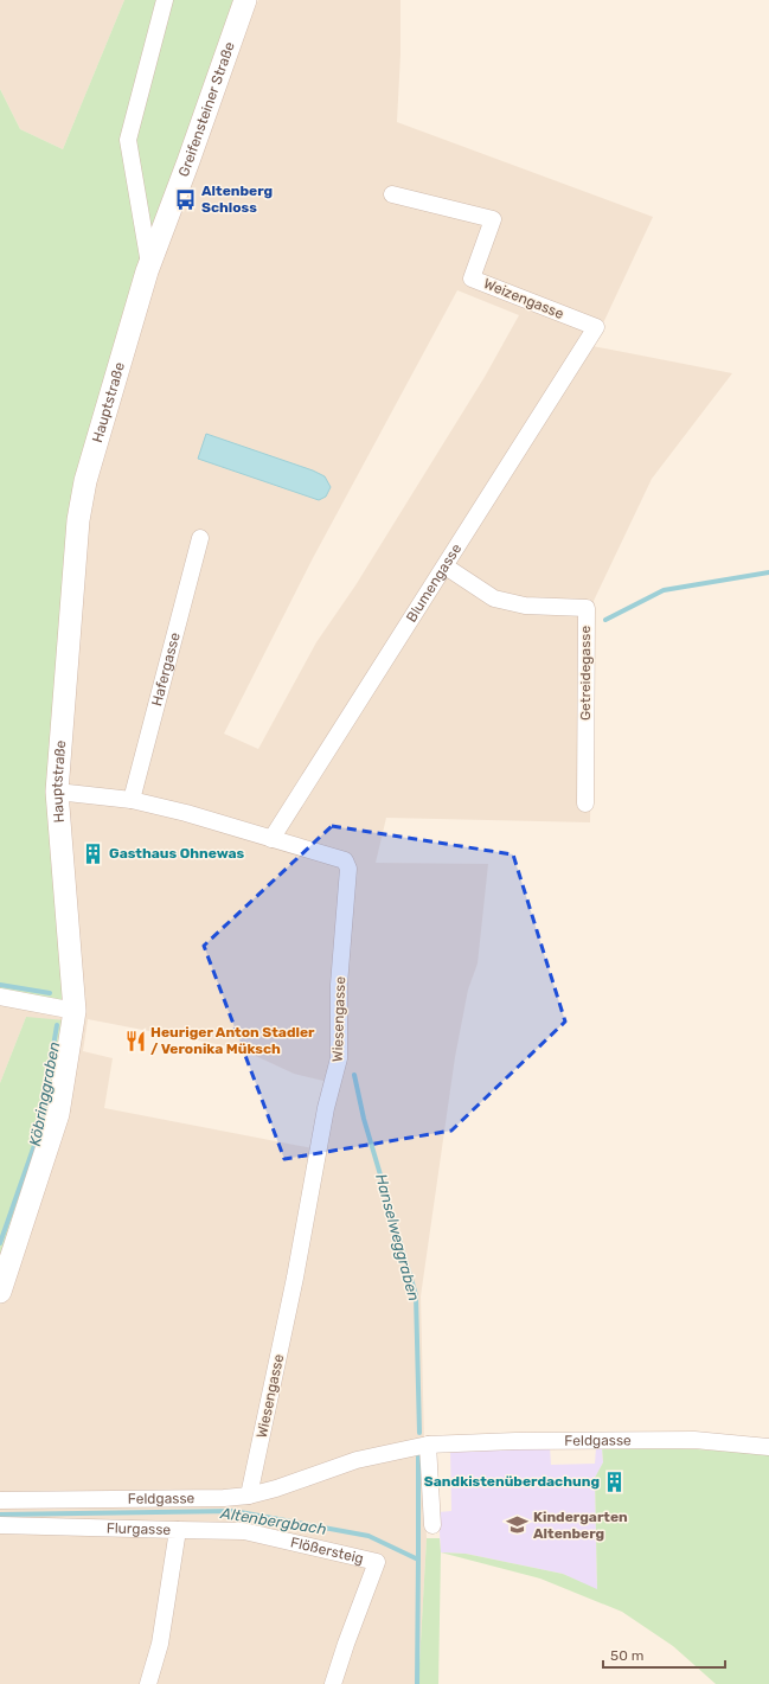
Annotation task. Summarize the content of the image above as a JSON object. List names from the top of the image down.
{
  "streets": {
    "main road": ["Greifensteiner Straße", "Hauptstraße"],
    "street": [
      "Weizengasse",
      "Blumengasse",
      "Hafergasse",
      "Getreidegasse",
      "Wiesengasse",
      "Feldgasse",
      "Flurgasse",
      "Flößersteig"
    ]
  },
  "crossings": [
    ["Greifensteiner Straße", "Hauptstraße"],
    ["Weizengasse", "Blumengasse"],
    ["Hauptstraße", "Wiesengasse"],
    ["Blumengasse", "Getreidegasse"],
    ["Blumengasse", "Wiesengasse"],
    ["Hafergasse", "Wiesengasse"],
    ["Wiesengasse", "Feldgasse"],
    ["Flurgasse", "Flößersteig"]
  ],
  "water": ["Köbringgraben", "Hanselweggraben", "Altenbergbach"],
  "places": {
    "bus stop": ["Altenberg Schloss"],
    "building": ["Gasthaus Ohnewas", "Sandkistenüberdachung"],
    "restaurant": ["Heuriger Anton Stadler / Veronika Müksch"],
    "school or university": ["Kindergarten Altenberg"]
  },
  "scale_bar": "50 m"
}
